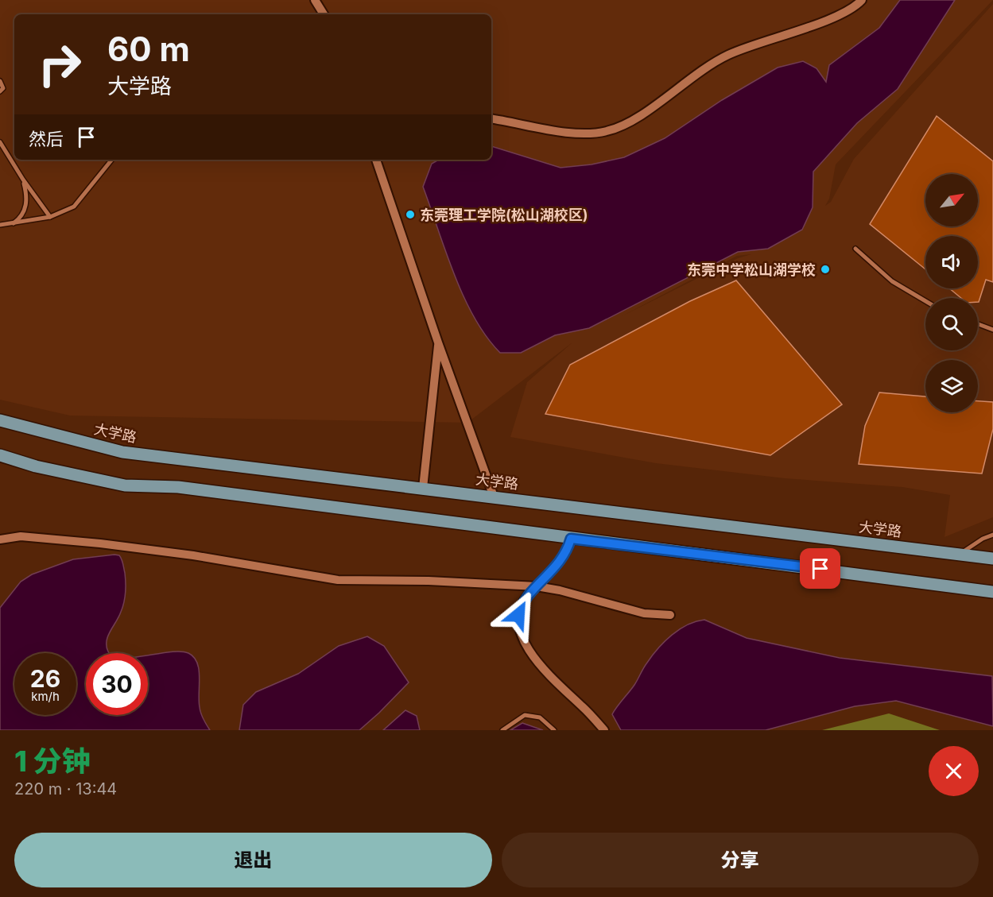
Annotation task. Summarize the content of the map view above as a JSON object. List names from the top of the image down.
{
  "streets": {
    "main road": ["大学路"]
  },
  "places": ["东莞理工学院(松山湖校区)", "东莞中学松山湖学校"],
  "north": "top right",
  "page": {
    "turn": ["60 m", "大学路"],
    "then": "然后",
    "speed": "26 km/h",
    "limit": "30",
    "heading": ["1 分钟", "220 m · 13:44"],
    "buttons": ["退出", "分享"]
  }
}
